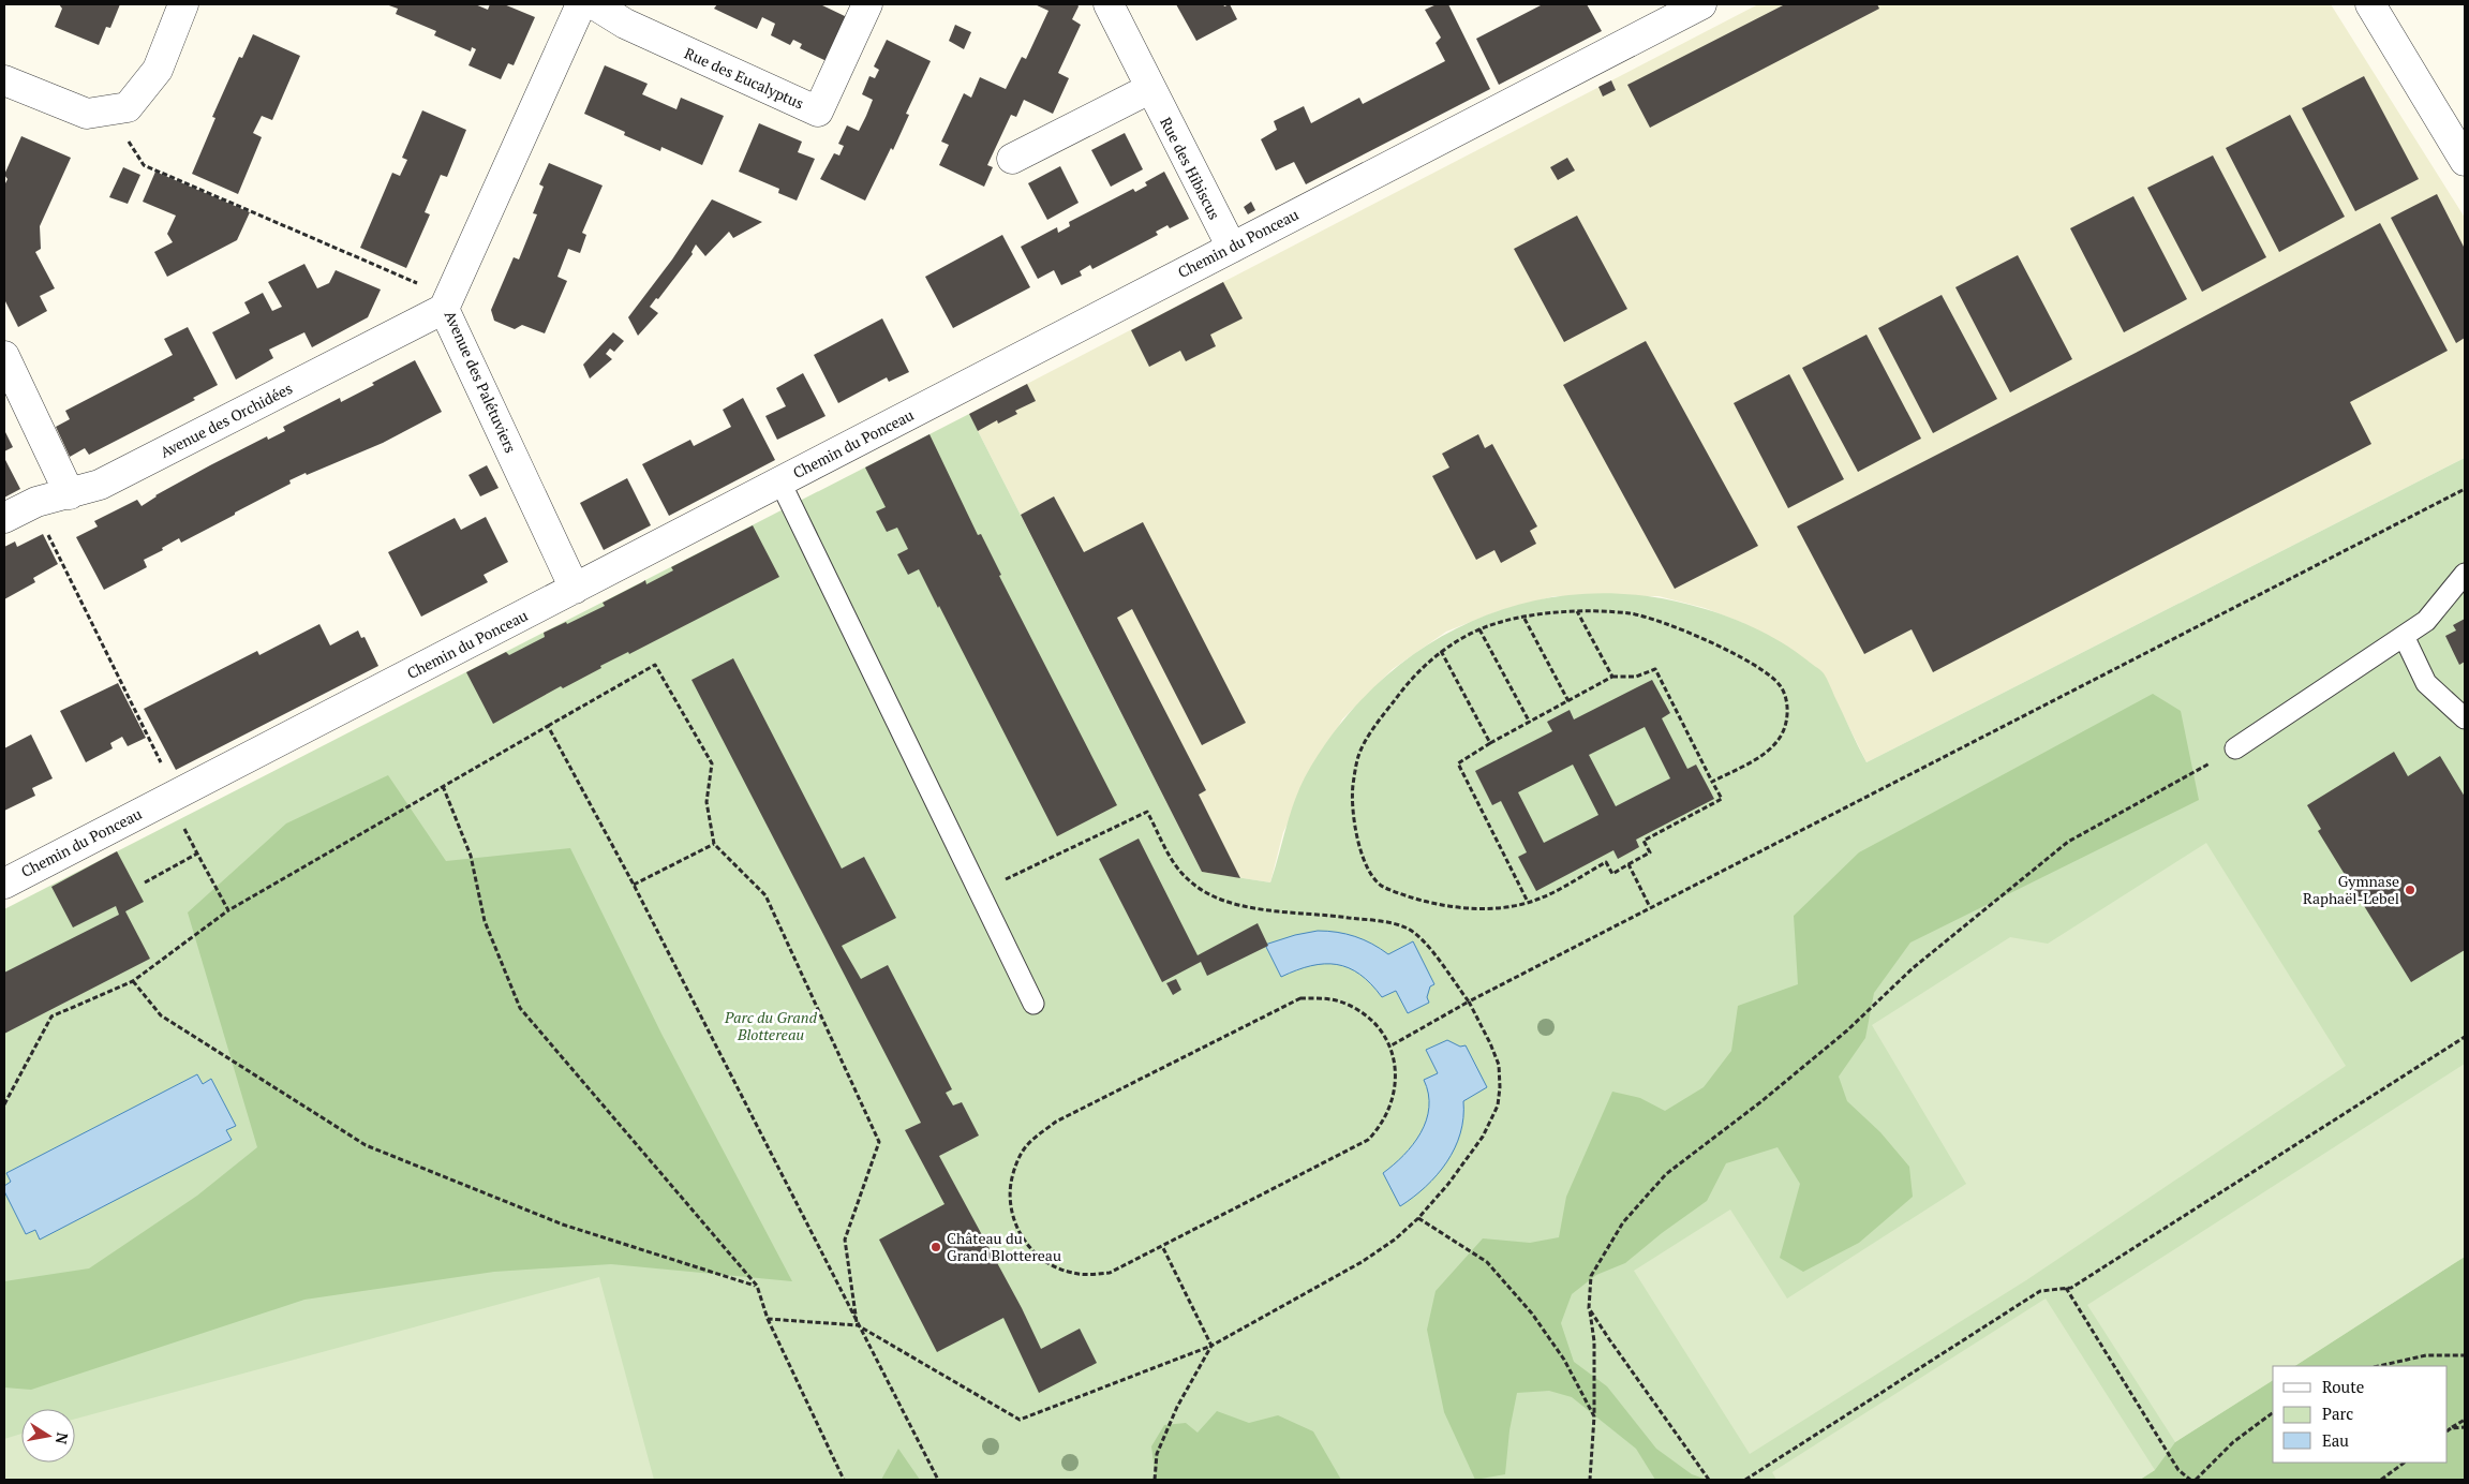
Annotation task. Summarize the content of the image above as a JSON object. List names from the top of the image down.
{
  "streets": {
    "street": [
      "Rue des Eucalyptus",
      "Rue des Hibiscus",
      "Chemin du Ponceau",
      "Avenue des Palétuviers",
      "Avenue des Orchidées"
    ]
  },
  "crossings": [
    ["Rue des Hibiscus", "Chemin du Ponceau"],
    ["Chemin du Ponceau", "Avenue des Palétuviers"],
    ["Avenue des Palétuviers", "Avenue des Orchidées"]
  ],
  "parks": ["Parc du Grand Blottereau"],
  "places": ["Gymnase Raphaël-Lebel", "Château du Grand Blottereau"],
  "legend": ["Route", "Parc", "Eau"],
  "north": "right"
}
